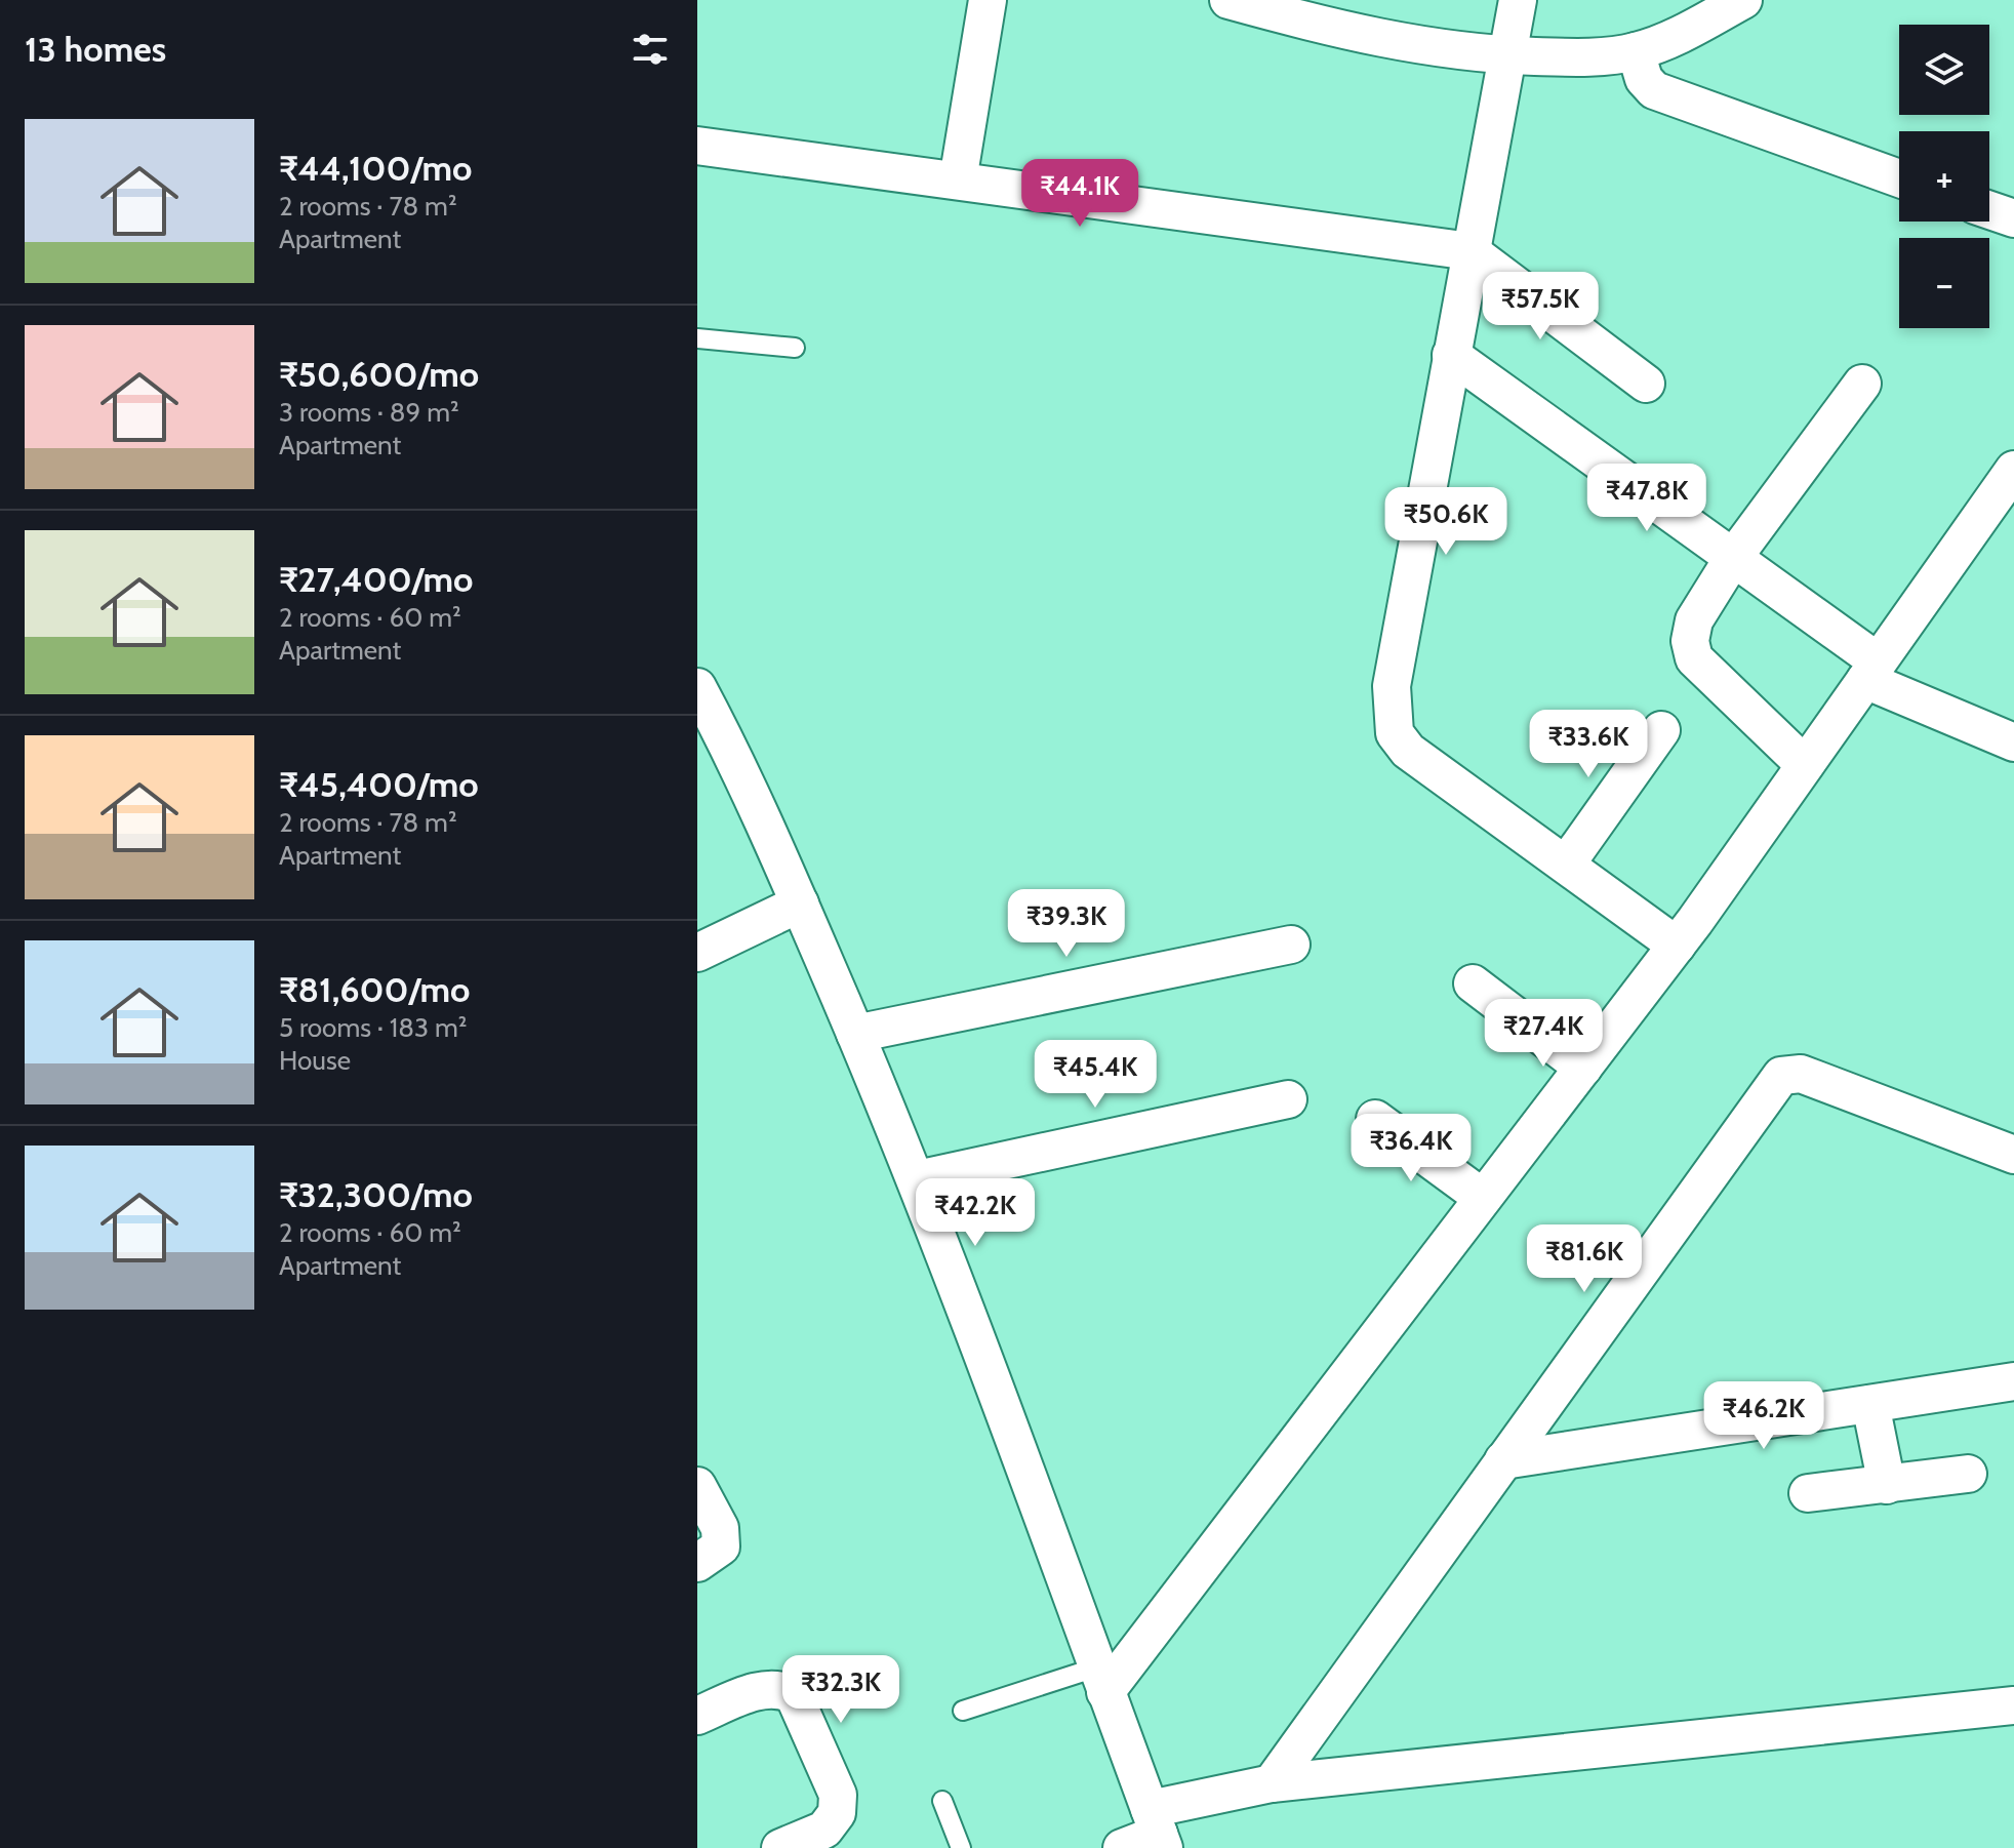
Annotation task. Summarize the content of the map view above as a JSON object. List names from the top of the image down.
{
  "page": {
    "heading": "13 homes",
    "map_buttons": ["+", "−"],
    "list": [
      {
        "name": "₹44,100/mo",
        "note": "2 rooms · 78 m² · Apartment"
      },
      {
        "name": "₹50,600/mo",
        "note": "3 rooms · 89 m² · Apartment"
      },
      {
        "name": "₹27,400/mo",
        "note": "2 rooms · 60 m² · Apartment"
      },
      {
        "name": "₹45,400/mo",
        "note": "2 rooms · 78 m² · Apartment"
      },
      {
        "name": "₹81,600/mo",
        "note": "5 rooms · 183 m² · House"
      },
      {
        "name": "₹32,300/mo",
        "note": "2 rooms · 60 m² · Apartment"
      }
    ],
    "price": [
      "₹44.1K",
      "₹57.5K",
      "₹47.8K",
      "₹50.6K",
      "₹33.6K",
      "₹39.3K",
      "₹27.4K",
      "₹45.4K",
      "₹36.4K",
      "₹42.2K",
      "₹81.6K",
      "₹46.2K",
      "₹32.3K"
    ]
  }
}
